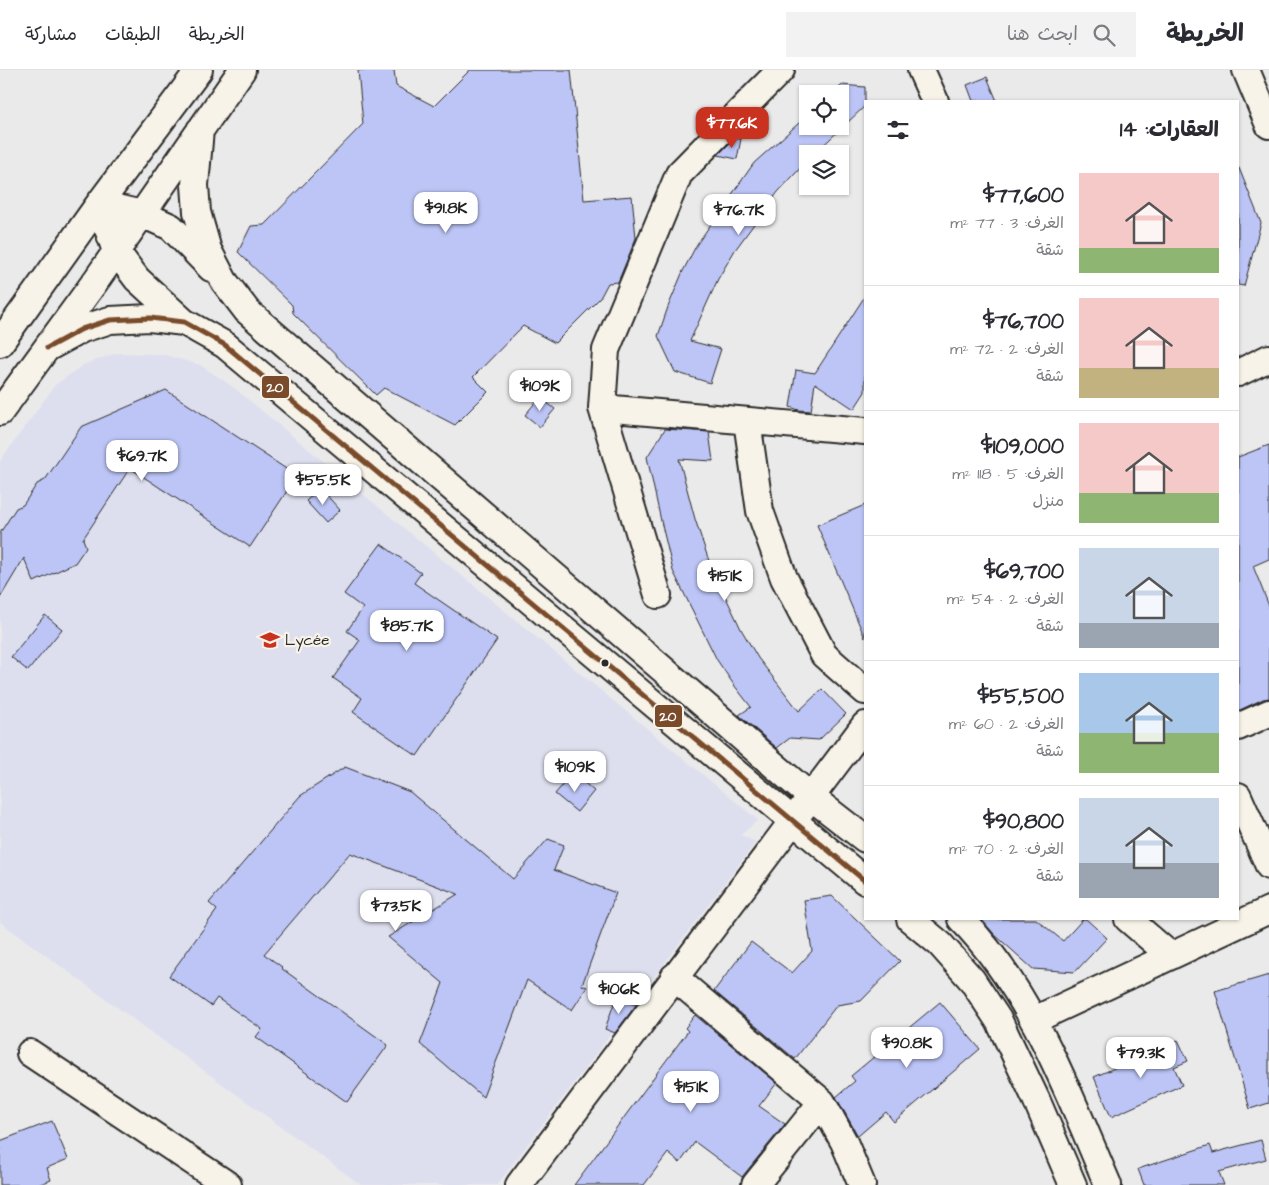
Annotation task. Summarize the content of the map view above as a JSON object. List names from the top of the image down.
{
  "places": {
    "school or university": ["Lycée"]
  },
  "lines": ["transit line 20"],
  "page": {
    "header": "الخريطة",
    "search": "ابحث هنا",
    "nav": ["الخريطة", "الطبقات", "مشاركة"],
    "heading": "العقارات: 14",
    "price": [
      "$77.6K",
      "$91.8K",
      "$76.7K",
      "$109K",
      "$69.7K",
      "$55.5K",
      "$151K",
      "$85.7K",
      "$109K",
      "$73.5K",
      "$106K",
      "$90.8K",
      "$79.3K",
      "$151K"
    ],
    "list": [
      {
        "name": "$77,600",
        "note": "الغرف: 3 · 77 m² · شقة"
      },
      {
        "name": "$76,700",
        "note": "الغرف: 2 · 72 m² · شقة"
      },
      {
        "name": "$109,000",
        "note": "الغرف: 5 · 118 m² · منزل"
      },
      {
        "name": "$69,700",
        "note": "الغرف: 2 · 54 m² · شقة"
      },
      {
        "name": "$55,500",
        "note": "الغرف: 2 · 60 m² · شقة"
      },
      {
        "name": "$90,800",
        "note": "الغرف: 2 · 70 m² · شقة"
      }
    ]
  }
}
